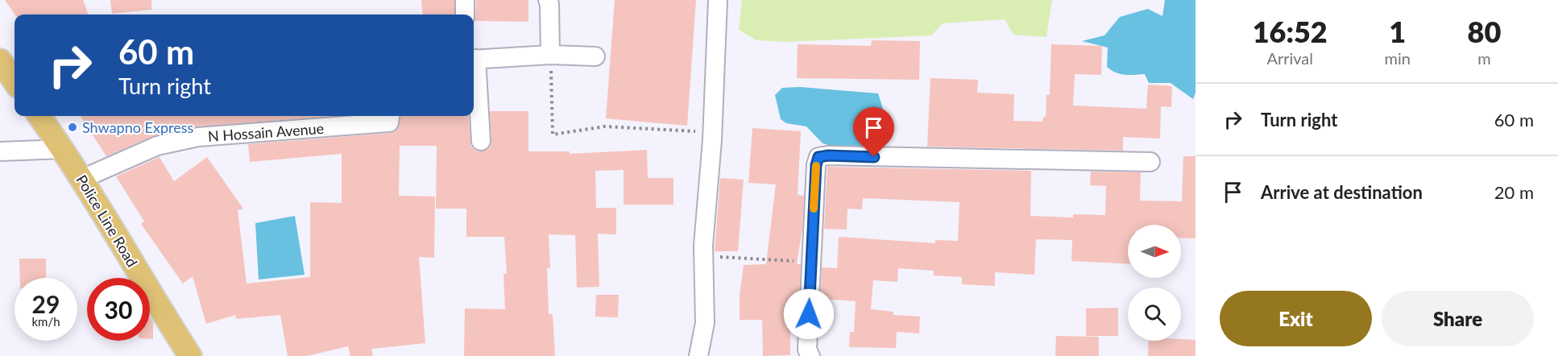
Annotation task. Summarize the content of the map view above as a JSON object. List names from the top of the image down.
{
  "streets": {
    "main road": ["Police Line Road"],
    "street": ["N Hossain Avenue"]
  },
  "crossings": [
    ["N Hossain Avenue", "Police Line Road"]
  ],
  "places": ["Shwapno Express"],
  "north": "right",
  "page": {
    "eta": [
      "16:52",
      "Arrival",
      "1",
      "min",
      "80",
      "m"
    ],
    "turn": ["60 m", "Turn right"],
    "list": [
      {
        "name": "Turn right",
        "value": "60 m"
      },
      {
        "name": "Arrive at destination",
        "value": "20 m"
      }
    ],
    "speed": "29 km/h",
    "limit": "30",
    "buttons": ["Exit", "Share"]
  }
}
